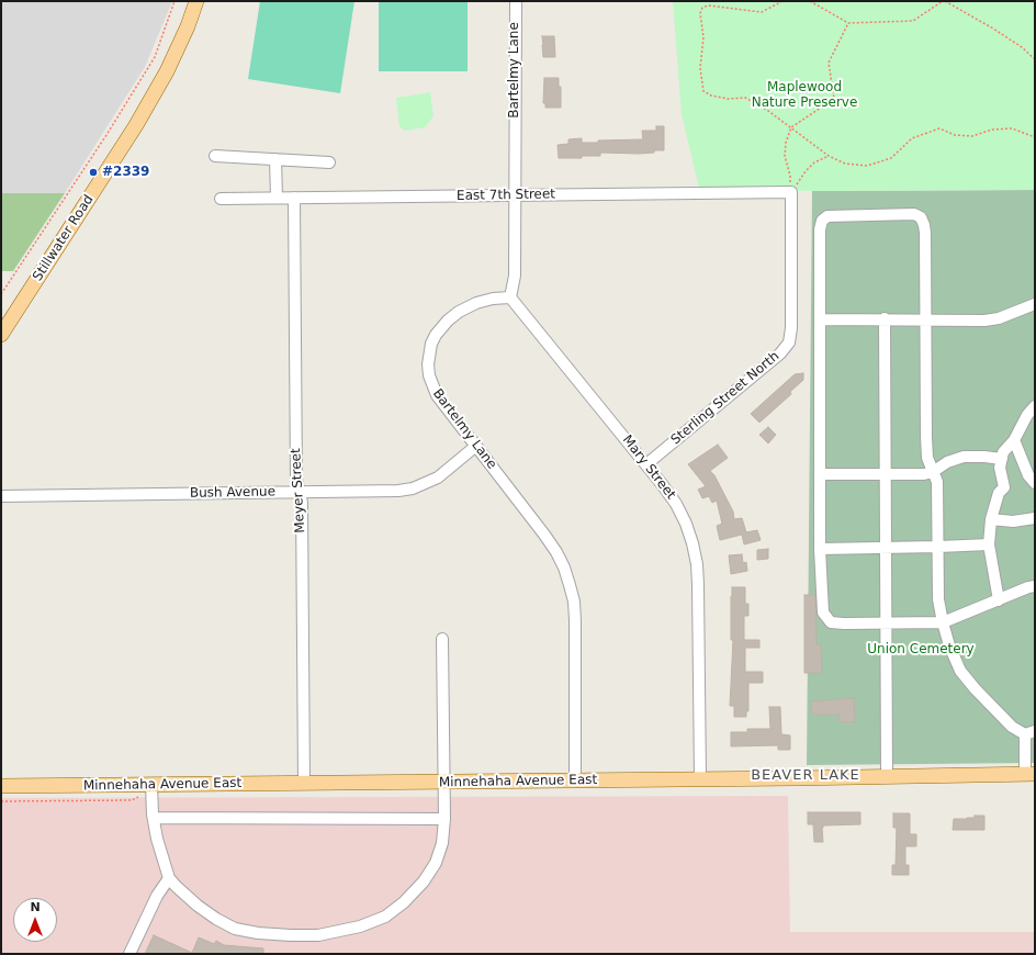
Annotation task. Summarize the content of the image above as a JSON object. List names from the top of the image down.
{
  "streets": {
    "main road": ["Stillwater Road", "Minnehaha Avenue East"],
    "street": [
      "Bartelmy Lane",
      "East 7th Street",
      "Sterling Street North",
      "Mary Street",
      "Meyer Street",
      "Bush Avenue"
    ]
  },
  "crossings": [
    ["Bartelmy Lane", "East 7th Street"],
    ["Bartelmy Lane", "Mary Street"],
    ["Bartelmy Lane", "Bush Avenue"],
    ["Bartelmy Lane", "Minnehaha Avenue East"],
    ["East 7th Street", "Sterling Street North"],
    ["East 7th Street", "Meyer Street"],
    ["Sterling Street North", "Mary Street"],
    ["Mary Street", "Minnehaha Avenue East"],
    ["Meyer Street", "Bush Avenue"],
    ["Meyer Street", "Minnehaha Avenue East"]
  ],
  "districts": ["BEAVER LAKE"],
  "parks": ["Maplewood Nature Preserve", "Union Cemetery"],
  "places": ["#2339"],
  "north": "top"
}
